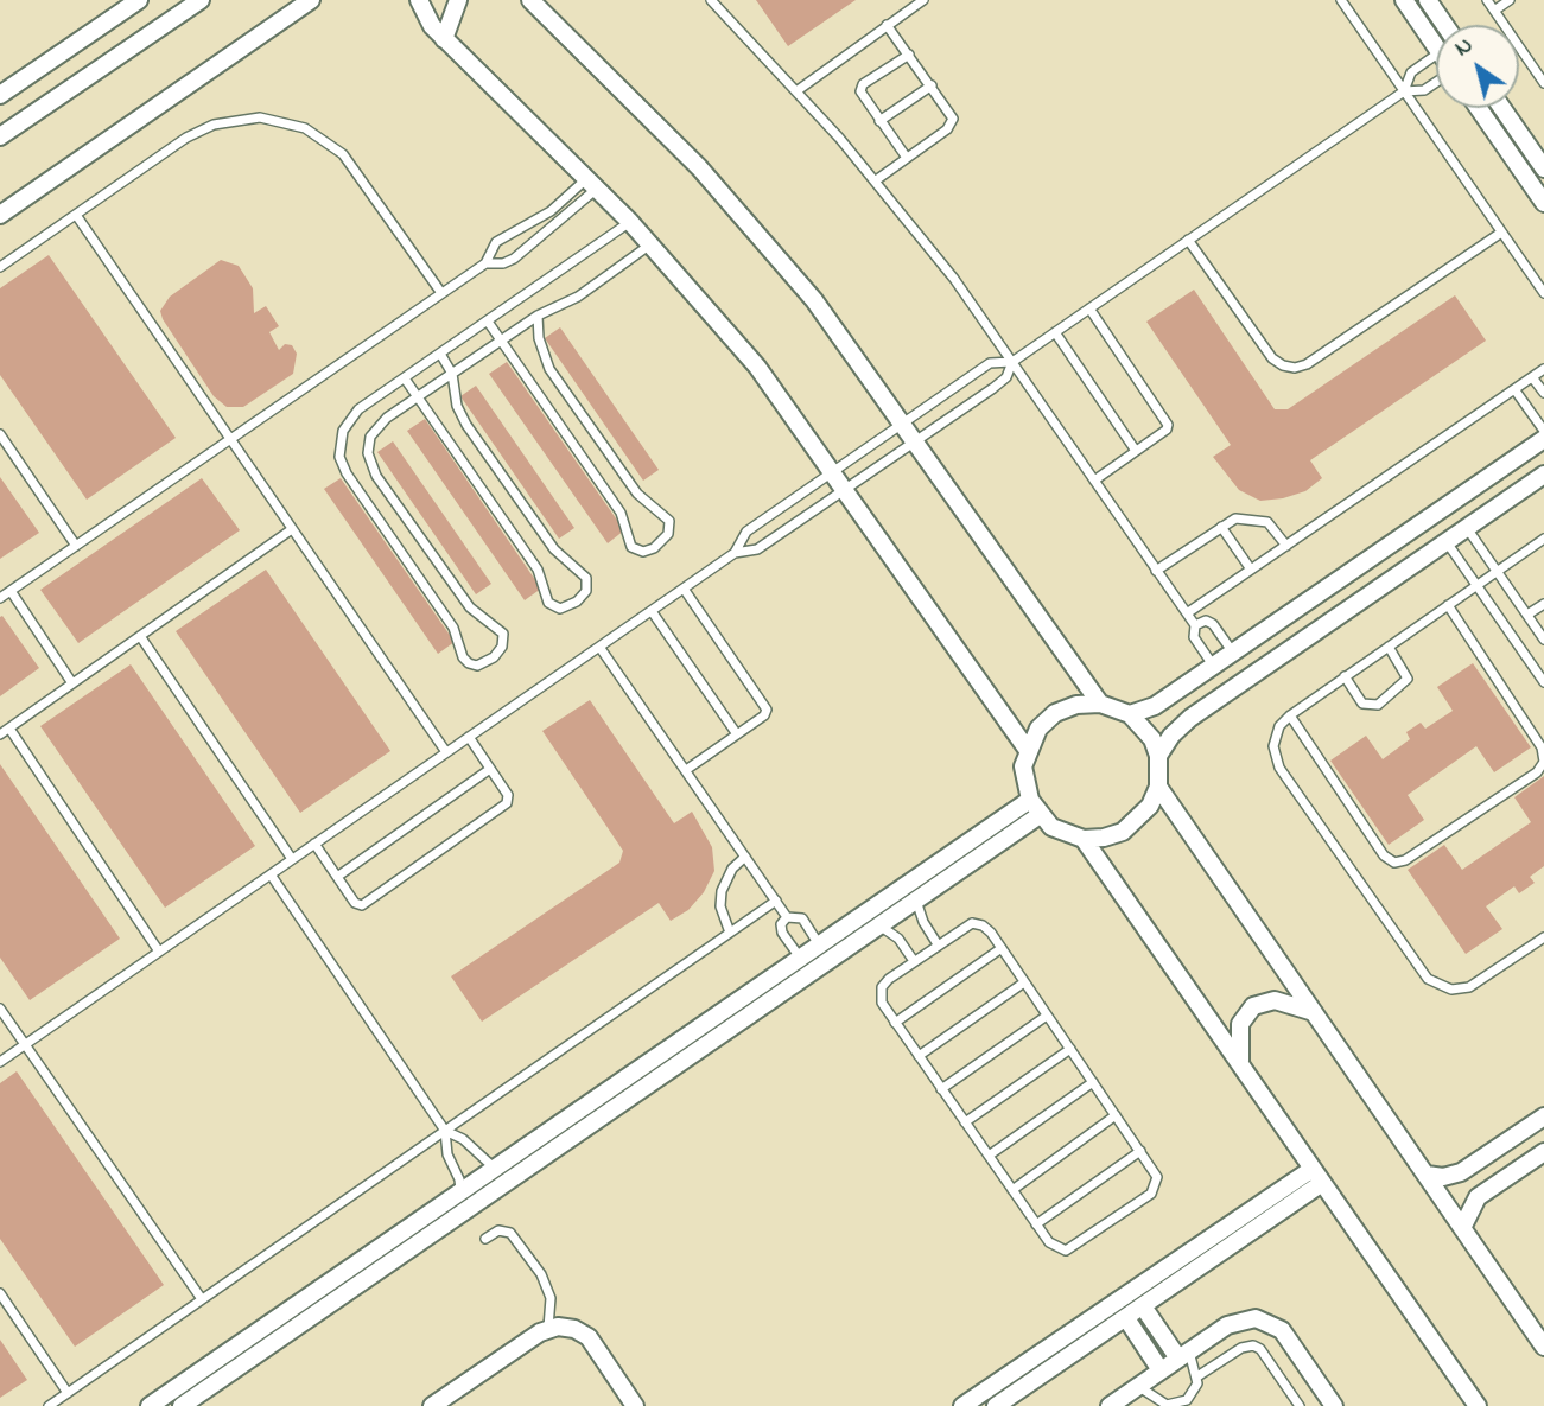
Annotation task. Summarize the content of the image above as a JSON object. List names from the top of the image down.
{
  "north": "top left"
}
